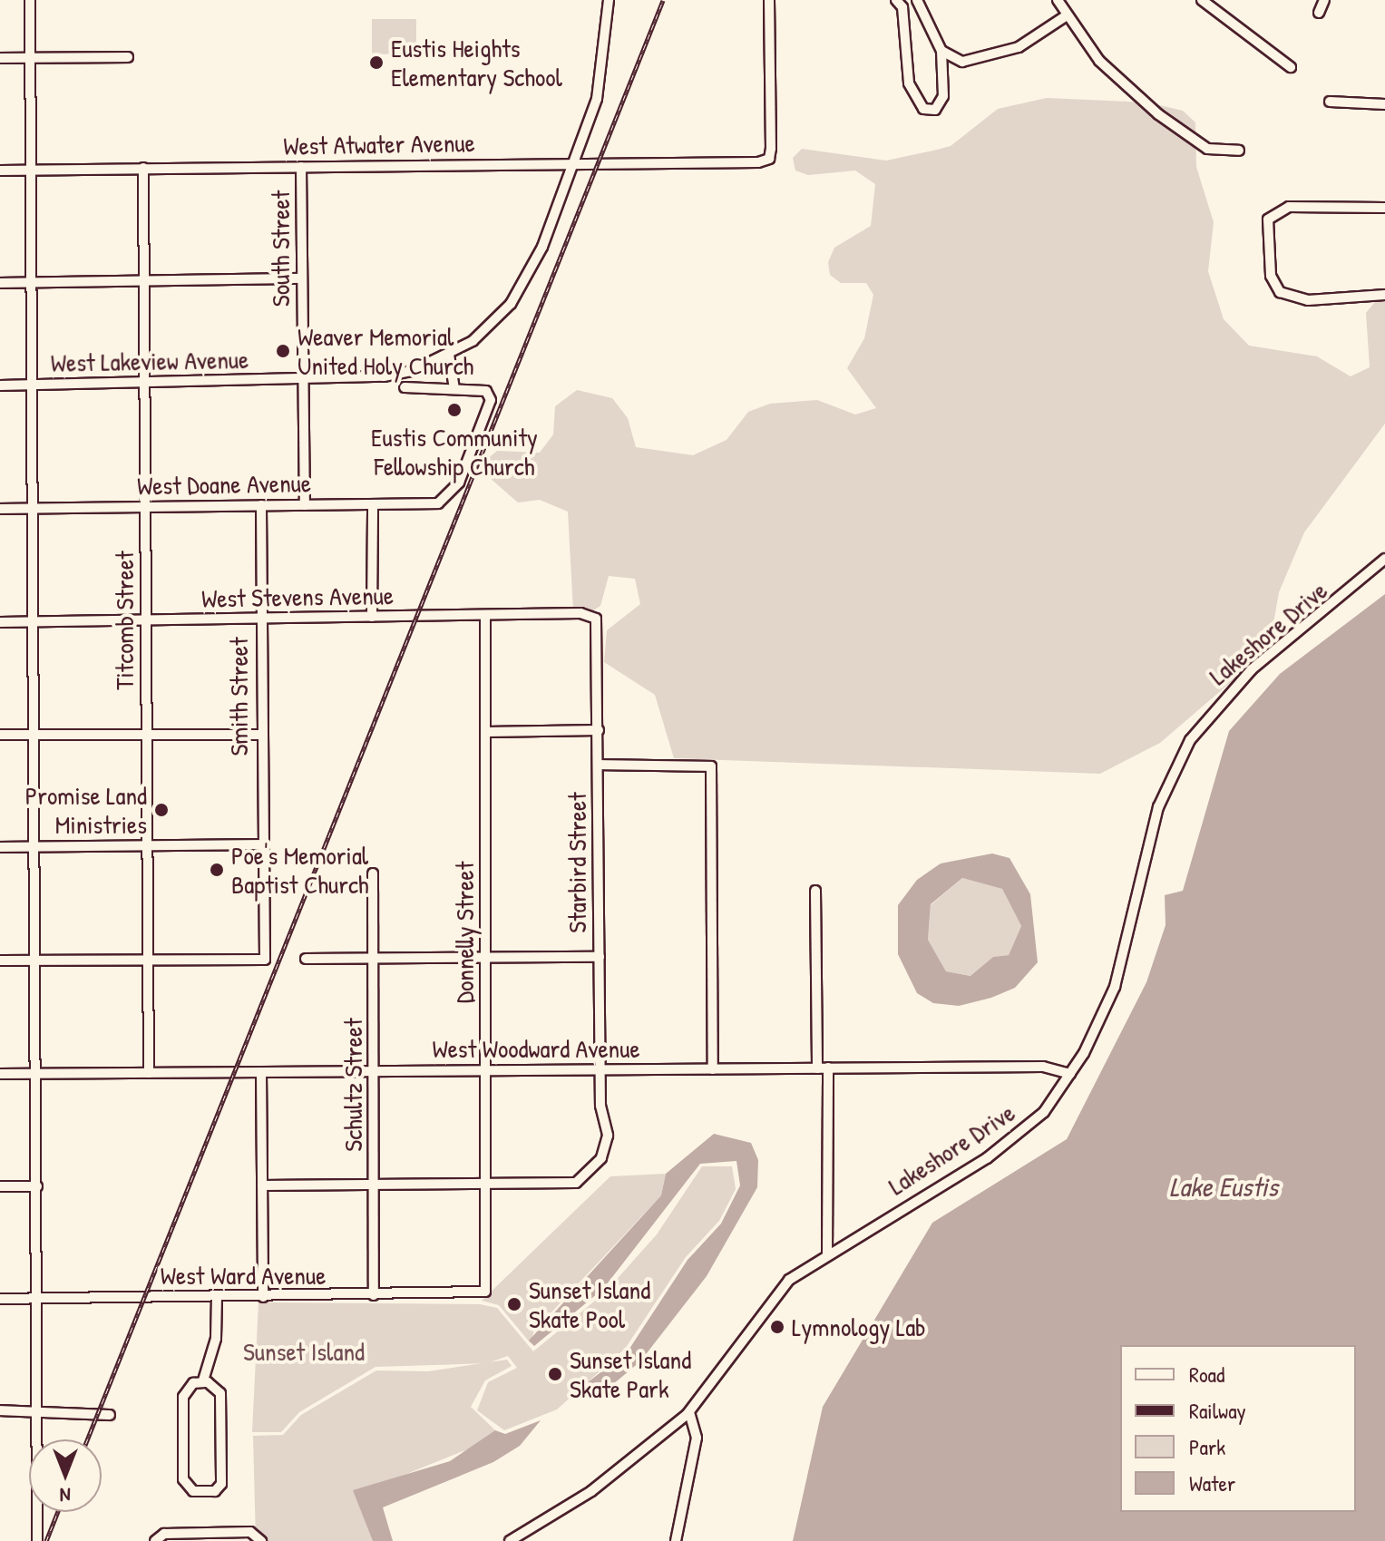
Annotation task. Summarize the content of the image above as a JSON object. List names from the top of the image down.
{
  "streets": {
    "street": [
      "West Atwater Avenue",
      "South Street",
      "West Lakeview Avenue",
      "West Doane Avenue",
      "West Stevens Avenue",
      "Titcomb Street",
      "Lakeshore Drive",
      "Smith Street",
      "Starbird Street",
      "Donnelly Street",
      "West Woodward Avenue",
      "Schultz Street",
      "West Ward Avenue"
    ]
  },
  "crossings": [
    ["West Atwater Avenue", "South Street"],
    ["West Atwater Avenue", "West Lakeview Avenue"],
    ["West Atwater Avenue", "Titcomb Street"],
    ["South Street", "West Lakeview Avenue"],
    ["South Street", "West Doane Avenue"],
    ["West Lakeview Avenue", "Titcomb Street"],
    ["West Doane Avenue", "Titcomb Street"],
    ["West Doane Avenue", "Smith Street"],
    ["West Stevens Avenue", "Titcomb Street"],
    ["West Stevens Avenue", "Smith Street"],
    ["West Stevens Avenue", "Starbird Street"],
    ["West Stevens Avenue", "Donnelly Street"],
    ["Titcomb Street", "Smith Street"],
    ["Titcomb Street", "West Woodward Avenue"],
    ["Lakeshore Drive", "West Woodward Avenue"],
    ["Starbird Street", "Donnelly Street"],
    ["Starbird Street", "West Woodward Avenue"],
    ["Donnelly Street", "West Woodward Avenue"],
    ["Donnelly Street", "West Ward Avenue"],
    ["West Woodward Avenue", "Schultz Street"],
    ["Schultz Street", "West Ward Avenue"]
  ],
  "water": ["Lake Eustis"],
  "parks": ["Sunset Island"],
  "places": [
    "Eustis Heights Elementary School",
    "Weaver Memorial United Holy Church",
    "Eustis Community Fellowship Church",
    "Promise Land Ministries",
    "Poe's Memorial Baptist Church",
    "Sunset Island Skate Pool",
    "Lymnology Lab",
    "Sunset Island Skate Park"
  ],
  "legend": [
    "Road",
    "Railway",
    "Park",
    "Water"
  ],
  "north": "bottom"
}
